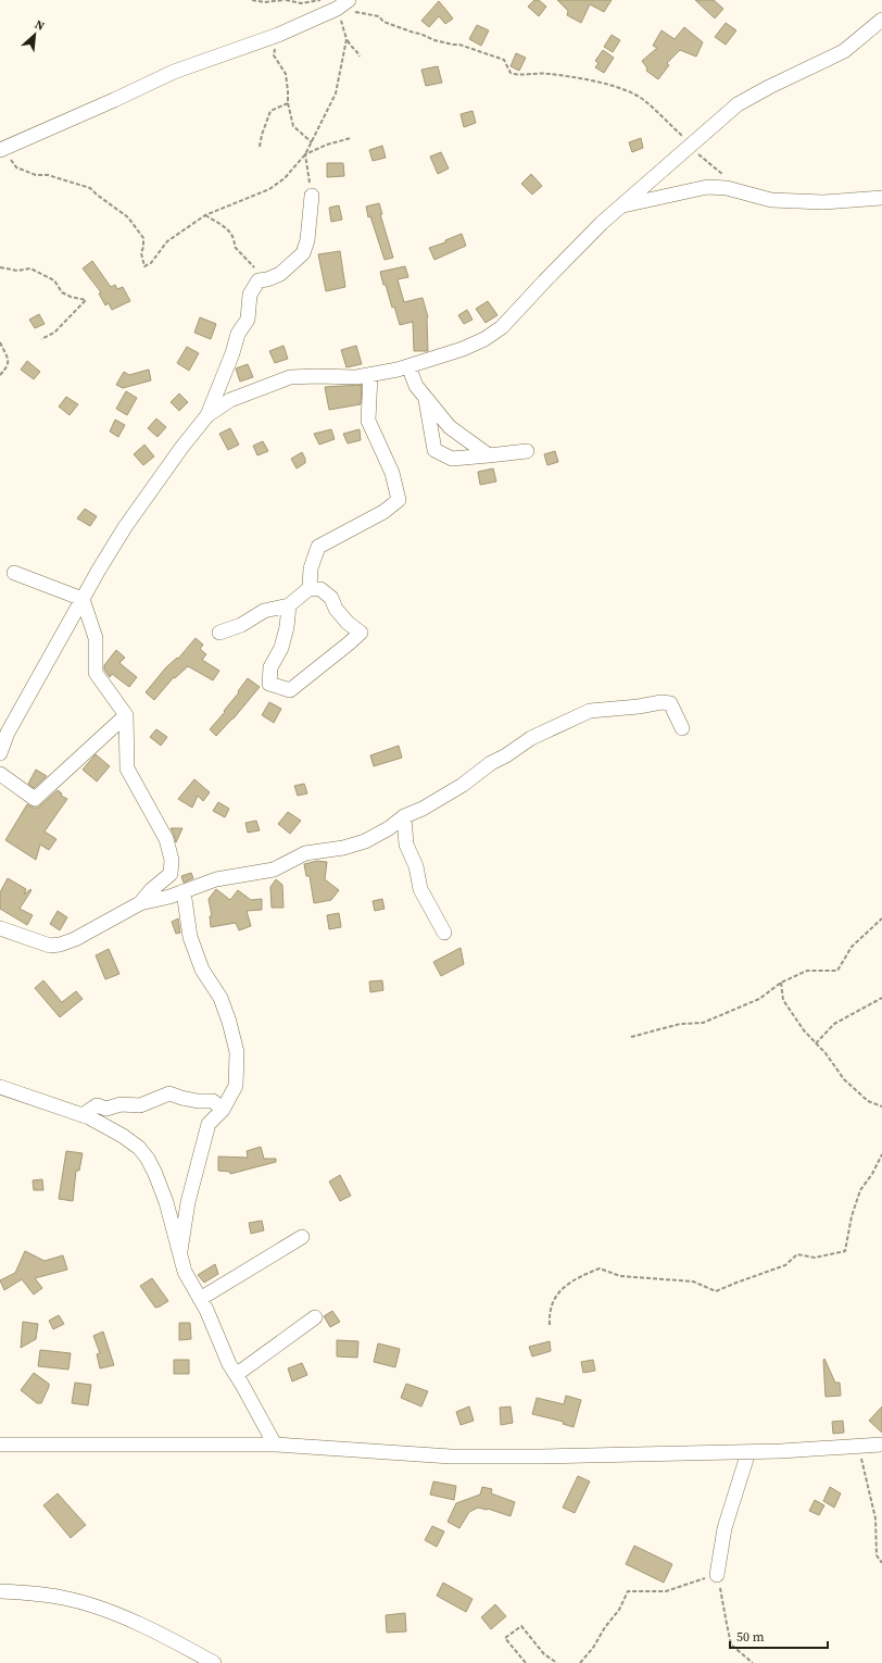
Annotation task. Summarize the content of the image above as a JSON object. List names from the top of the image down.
{
  "scale_bar": "50 m",
  "north": "top right"
}
